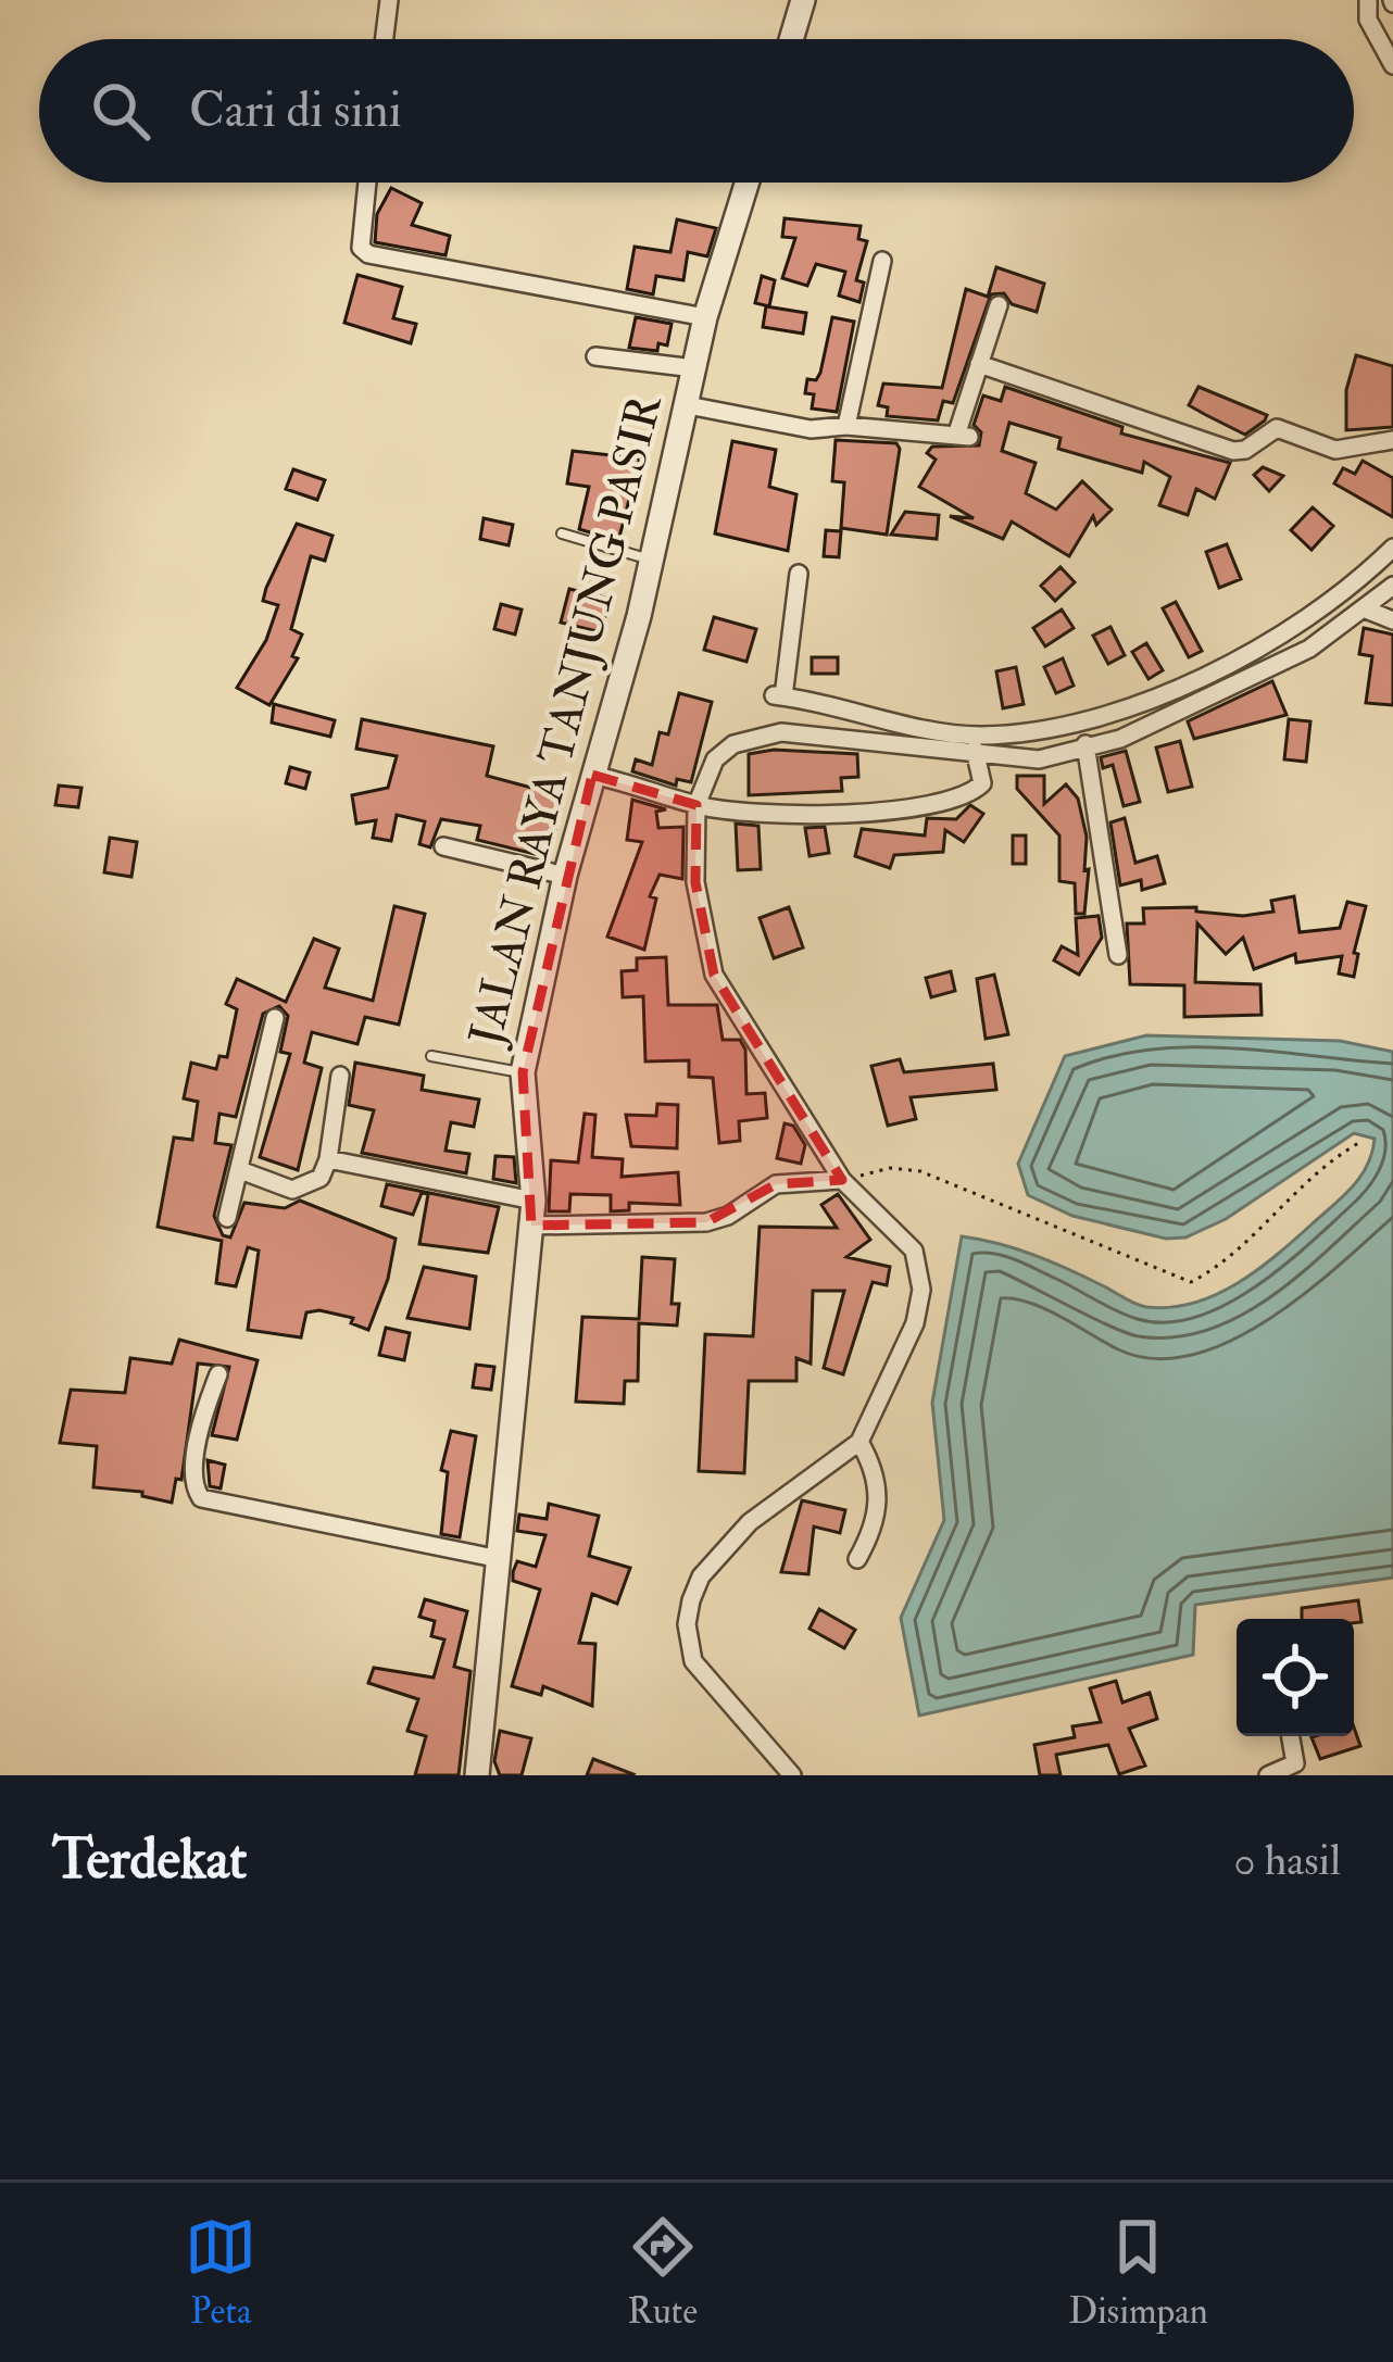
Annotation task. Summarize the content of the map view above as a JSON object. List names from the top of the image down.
{
  "streets": {
    "street": ["JALAN RAYA TANJUNG PASIR"]
  },
  "page": {
    "search": "Cari di sini",
    "heading": ["Terdekat", "0 hasil"],
    "nav": ["Peta", "Rute", "Disimpan"]
  }
}
